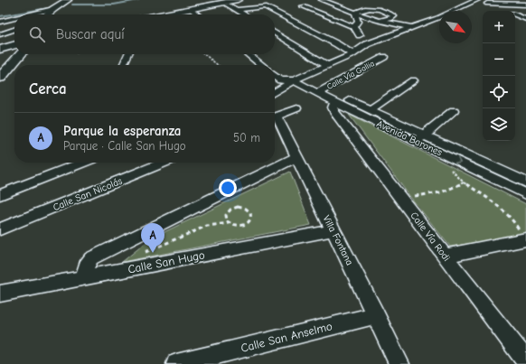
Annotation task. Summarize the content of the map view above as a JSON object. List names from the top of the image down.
{
  "streets": {
    "street": [
      "Calle Vía Gallia",
      "Avenida Barones",
      "Calle San Nicolás",
      "Calle Vía Rodi",
      "Villa Fontana",
      "Calle San Hugo",
      "Calle San Anselmo"
    ]
  },
  "crossings": [
    ["Calle Vía Gallia", "Avenida Barones"],
    ["Avenida Barones", "Calle Vía Rodi"],
    ["Villa Fontana", "Calle San Hugo"],
    ["Villa Fontana", "Calle San Anselmo"]
  ],
  "north": "bottom right",
  "page": {
    "map_buttons": ["+", "−"],
    "search": "Buscar aquí",
    "heading": "Cerca",
    "list": [
      {
        "mark": "A",
        "name": "Parque la esperanza",
        "note": "Parque · Calle San Hugo",
        "value": "50 m"
      }
    ],
    "pins": "A"
  }
}
